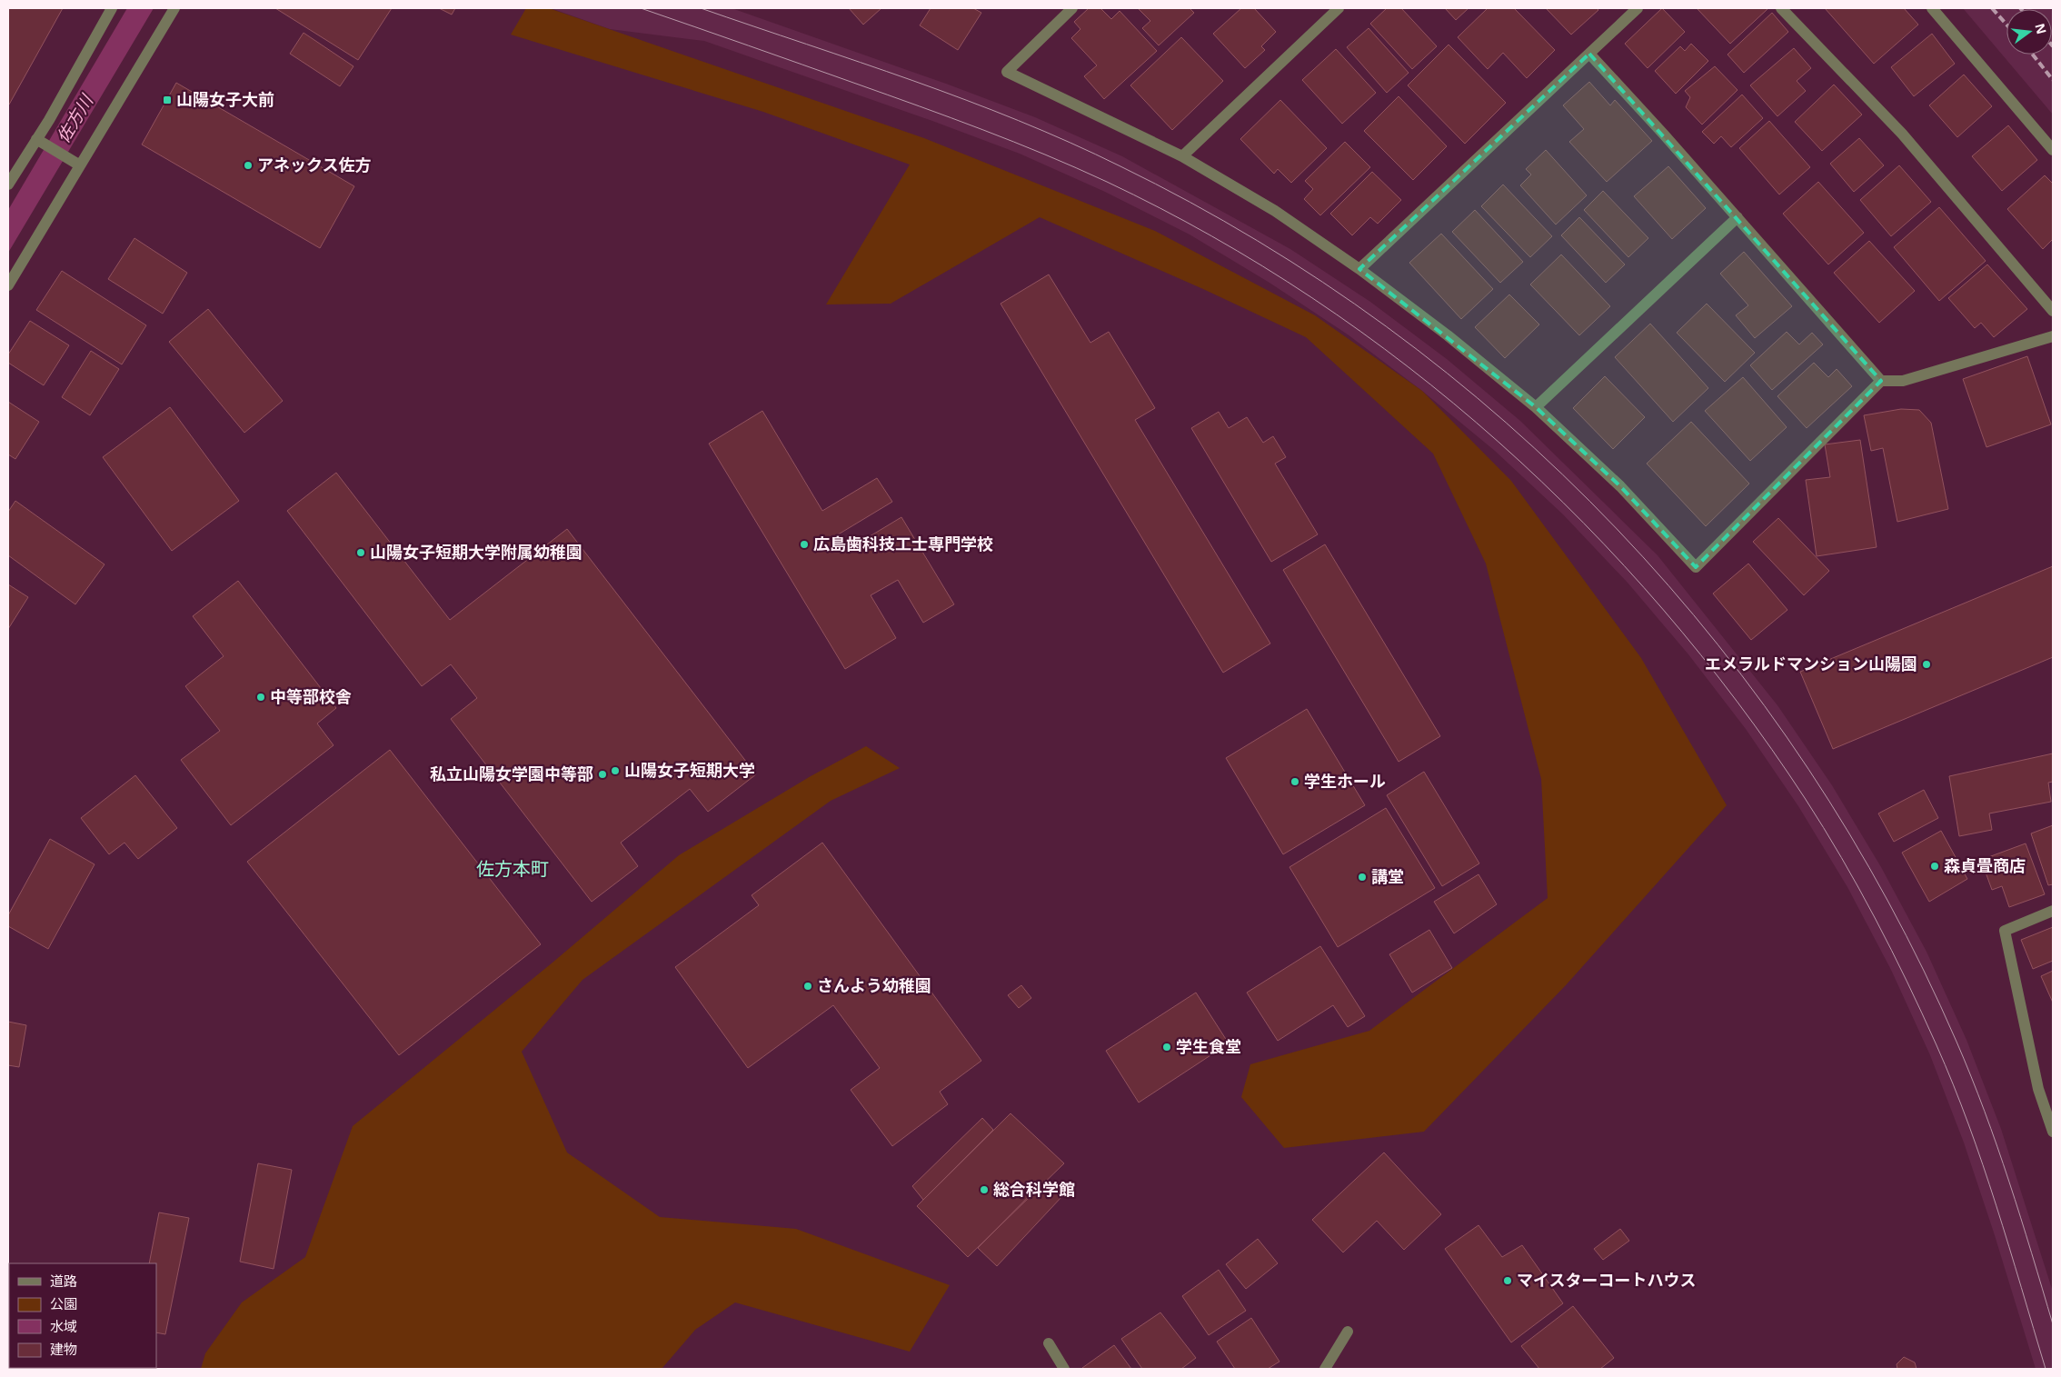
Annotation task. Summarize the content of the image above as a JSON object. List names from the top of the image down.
{
  "districts": ["佐方本町"],
  "water": ["佐方川"],
  "places": {
    "transit": ["山陽女子大前"],
    "other": [
      "アネックス佐方",
      "広島歯科技工士専門学校",
      "山陽女子短期大学附属幼稚園",
      "エメラルドマンション山陽園",
      "中等部校舎",
      "山陽女子短期大学",
      "私立山陽女学園中等部",
      "学生ホール",
      "森貞畳商店",
      "講堂",
      "さんよう幼稚園",
      "学生食堂",
      "総合科学館",
      "マイスターコートハウス"
    ]
  },
  "legend": [
    "道路",
    "公園",
    "水域",
    "建物"
  ],
  "north": "right"
}
